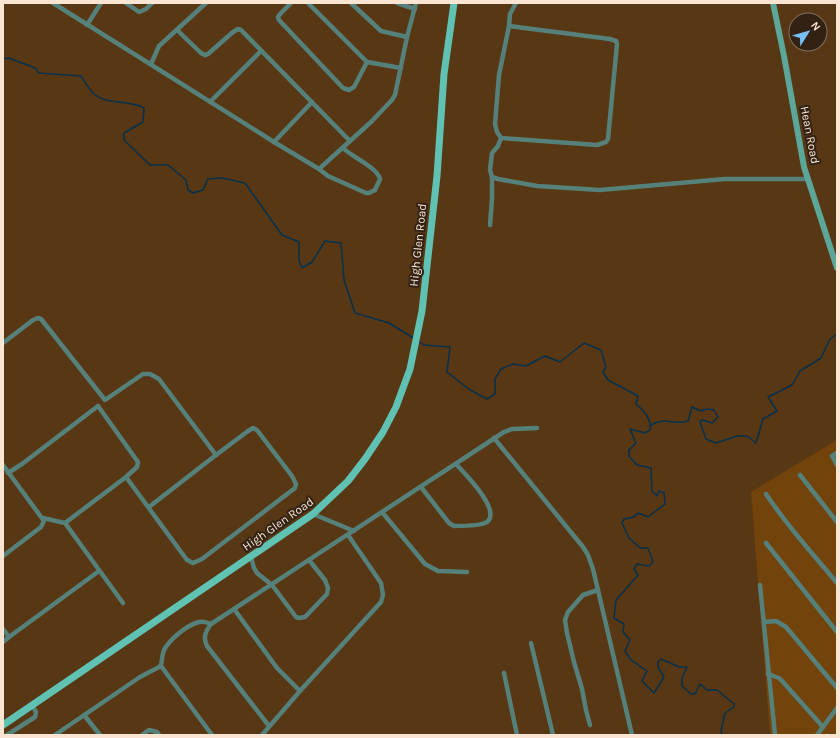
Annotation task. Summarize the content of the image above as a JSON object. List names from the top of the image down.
{
  "streets": {
    "main road": ["High Glen Road"],
    "street": ["Hean Road"]
  },
  "north": "top right"
}
